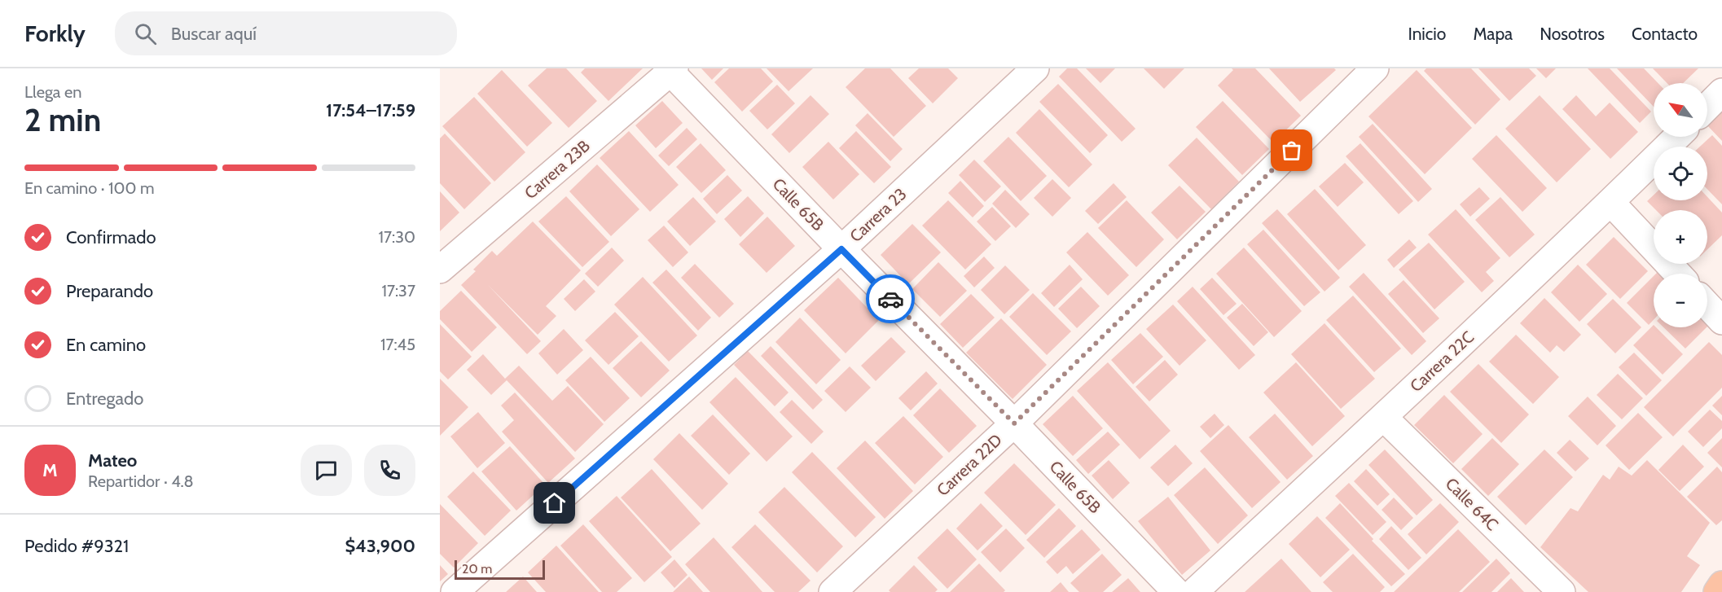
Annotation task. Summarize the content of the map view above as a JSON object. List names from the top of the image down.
{
  "streets": {
    "street": [
      "Carrera 23B",
      "Calle 65B",
      "Carrera 23",
      "Carrera 22C",
      "Carrera 22D",
      "Calle 64C"
    ]
  },
  "crossings": [
    ["Carrera 23B", "Calle 65B"],
    ["Calle 65B", "Carrera 23"],
    ["Calle 65B", "Carrera 22D"],
    ["Carrera 22C", "Calle 64C"]
  ],
  "scale_bar": "20 m",
  "north": "top left",
  "page": {
    "header": "Forkly",
    "search": "Buscar aquí",
    "nav": [
      "Inicio",
      "Mapa",
      "Nosotros",
      "Contacto"
    ],
    "heading": ["2 min", "Llega en", "17:54–17:59"],
    "panel": [
      "Mateo",
      "Repartidor · 4.8",
      "Pedido #9321",
      "$43,900"
    ],
    "map_buttons": ["+", "−"],
    "bar": "En camino · 100 m",
    "list": [
      ["Confirmado", "17:30"],
      ["Preparando", "17:37"],
      ["En camino", "17:45"],
      "Entregado"
    ],
    "round": "M",
    "scale": "20 m"
  }
}
